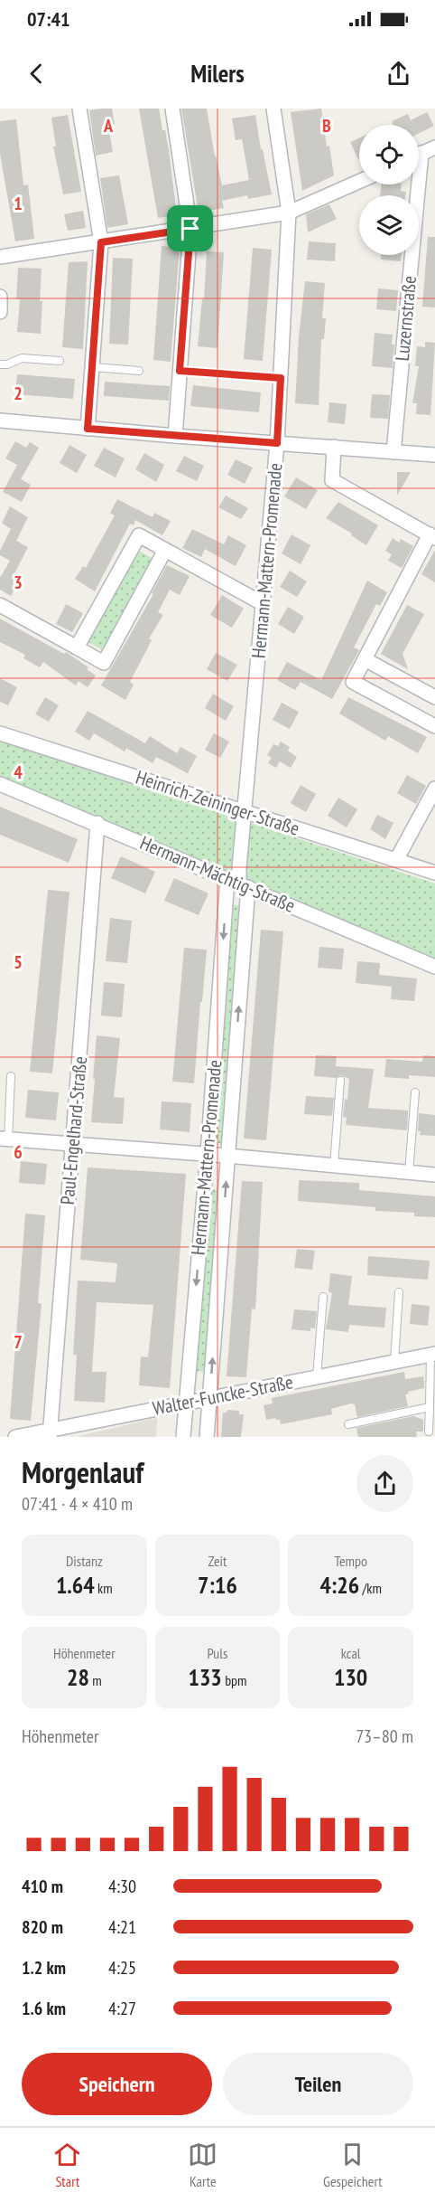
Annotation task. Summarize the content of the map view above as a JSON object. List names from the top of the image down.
{
  "streets": {
    "street": [
      "Luzernstraße",
      "Hermann-Mattern-Promenade",
      "Heinrich-Zeininger-Straße",
      "Hermann-Mächtig-Straße",
      "Paul-Engelhard-Straße",
      "Walter-Funcke-Straße"
    ]
  },
  "crossings": [
    ["Hermann-Mattern-Promenade", "Heinrich-Zeininger-Straße"],
    ["Hermann-Mattern-Promenade", "Hermann-Mächtig-Straße"],
    ["Hermann-Mattern-Promenade", "Walter-Funcke-Straße"],
    ["Hermann-Mächtig-Straße", "Paul-Engelhard-Straße"],
    ["Paul-Engelhard-Straße", "Walter-Funcke-Straße"]
  ],
  "page": {
    "status": "07:41",
    "header": "Milers",
    "heading": ["Morgenlauf", "07:41 · 4 × 410 m"],
    "stats": [
      ["Distanz", "1.64 km"],
      ["Zeit", "7:16"],
      ["Tempo", "4:26 /km"],
      ["Höhenmeter", "28 m"],
      ["Puls", "133 bpm"],
      ["kcal", "130"]
    ],
    "chart": ["Höhenmeter", "73–80 m"],
    "list": [
      {
        "name": "410 m",
        "note": "4:30"
      },
      {
        "name": "820 m",
        "note": "4:21"
      },
      {
        "name": "1.2 km",
        "note": "4:25"
      },
      {
        "name": "1.6 km",
        "note": "4:27"
      }
    ],
    "buttons": ["Speichern", "Teilen"],
    "tabs": ["Start", "Karte", "Gespeichert"]
  },
  "grid": {
    "columns": ["A", "B"],
    "rows": [
      "1",
      "2",
      "3",
      "4",
      "5",
      "6",
      "7"
    ]
  }
}
